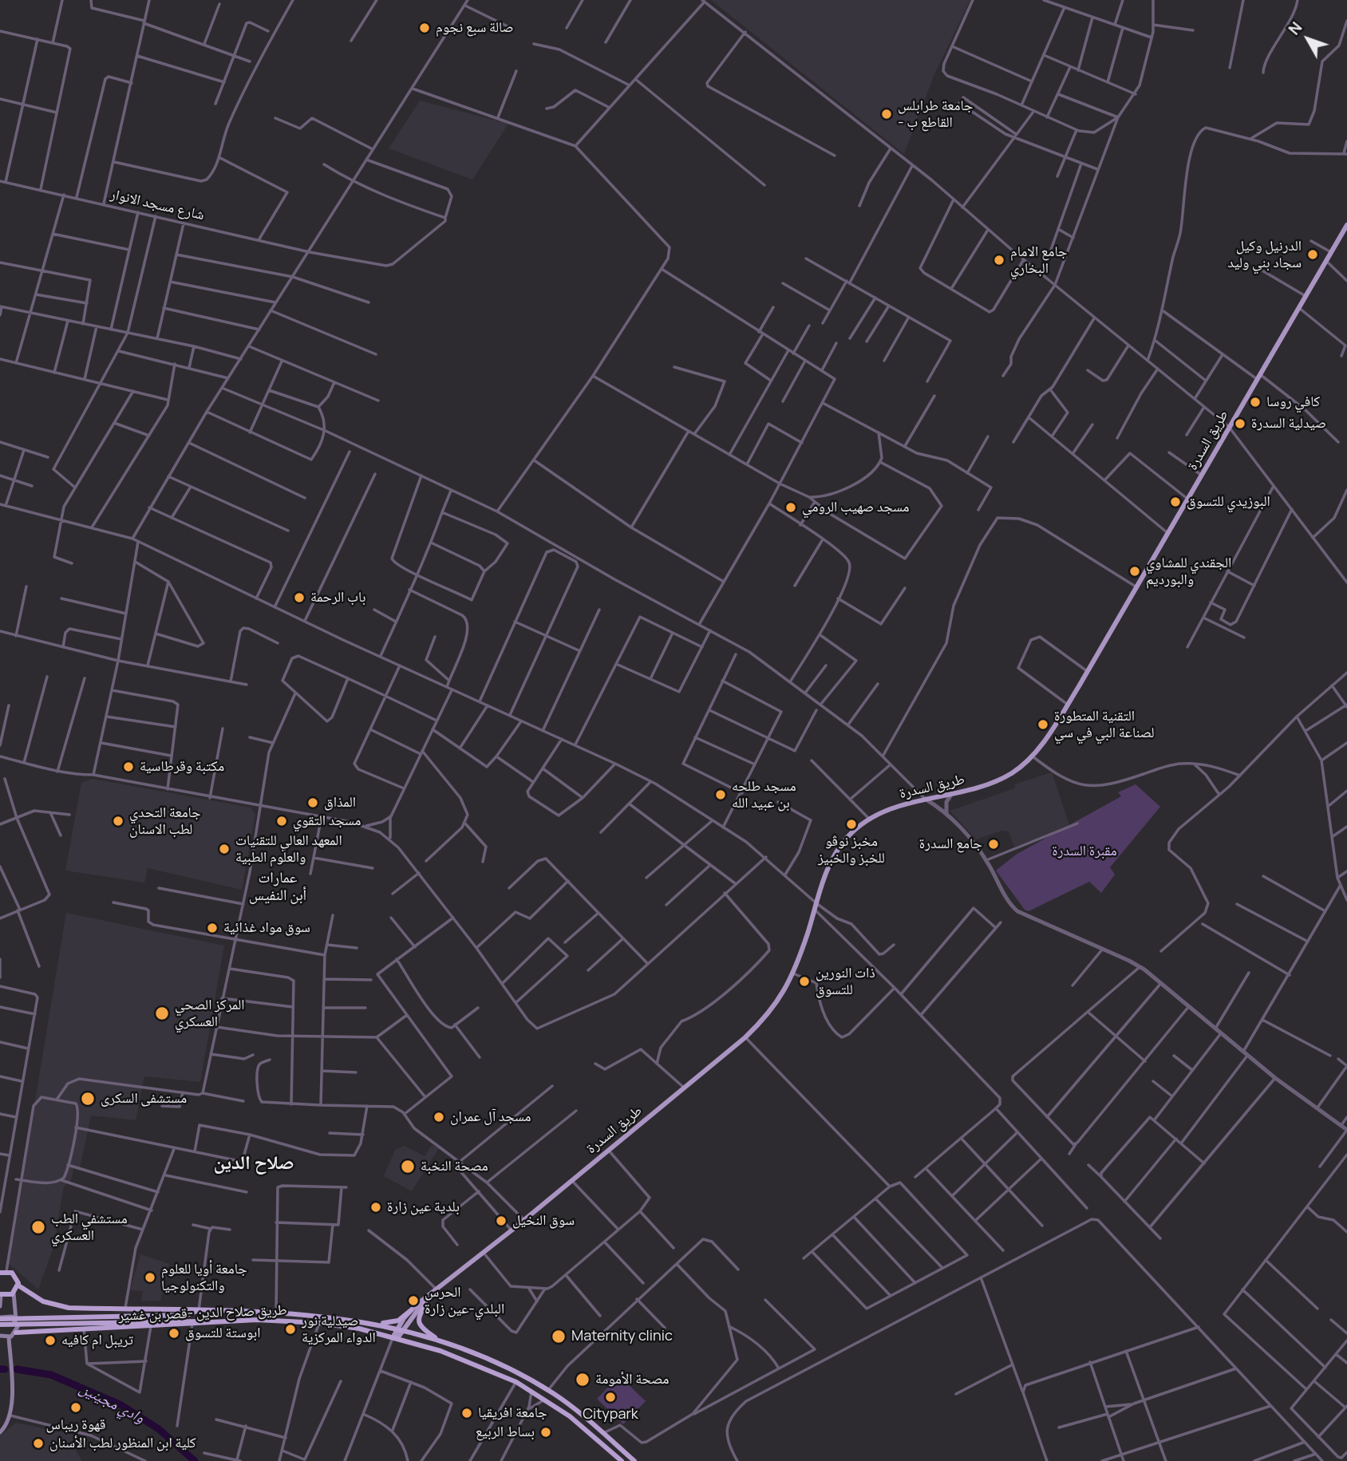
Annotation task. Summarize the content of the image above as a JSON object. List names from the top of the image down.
{
  "streets": {
    "highway": ["طريق صلاح الدين -قصر بن غشير"],
    "main road": ["طريق السدرة"],
    "street": ["شارع مسجد الانوار"]
  },
  "crossings": [
    ["طريق السدرة", "طريق صلاح الدين -قصر بن غشير"]
  ],
  "districts": ["عمارات أبن النفيس", "صلاح الدين"],
  "water": ["وادي مجينين"],
  "parks": ["مقبرة السدرة"],
  "places": [
    "صالة سبع نجوم",
    "جامعة طرابلس - القاطع ب",
    "الدرنيل وكيل سجاد بني وليد",
    "جامع الامام البخاري",
    "كافي روسا",
    "صيدلية السدرة",
    "البوزيدي للتسوق",
    "مسجد صهيب الرومي",
    "الجقندي للمشاوي والبورديم",
    "باب الرحمة",
    "التقنية المتطورة لصناعة البي في سي",
    "مكتبة وقرطاسية",
    "مسجد طلحه بن عبيد الله",
    "المذاق",
    "جامعة التحدي لطب الاسنان",
    "مسجد التقوي",
    "مخبز نوڤو للخبز والخبيز",
    "جامع السدرة",
    "المعهد العالي للتقنيات والعلوم الطبية",
    "سوق مواد غذائية",
    "ذات النورين للتسوق",
    "المركز الصحي العسكري",
    "مستشفى السكرى",
    "مسجد آل عمران",
    "مصحة النخبة",
    "بلدية عين زارة",
    "سوق النخيل",
    "مستشفي الطب العسكري",
    "جامعة أويا للعلوم والتكنولوجيا",
    "الحرس البلدي-عين زارة",
    "صيدلية نور الدواء المركزية",
    "ابوستة للتسوق",
    "Maternity clinic",
    "تريبل ام كافيه",
    "مصحة الأمومة",
    "Citypark",
    "قهوة ريباس",
    "جامعة افريقيا",
    "بساط الربيع",
    "كلية ابن المنظور لطب الأسنان"
  ],
  "north": "top left"
}
